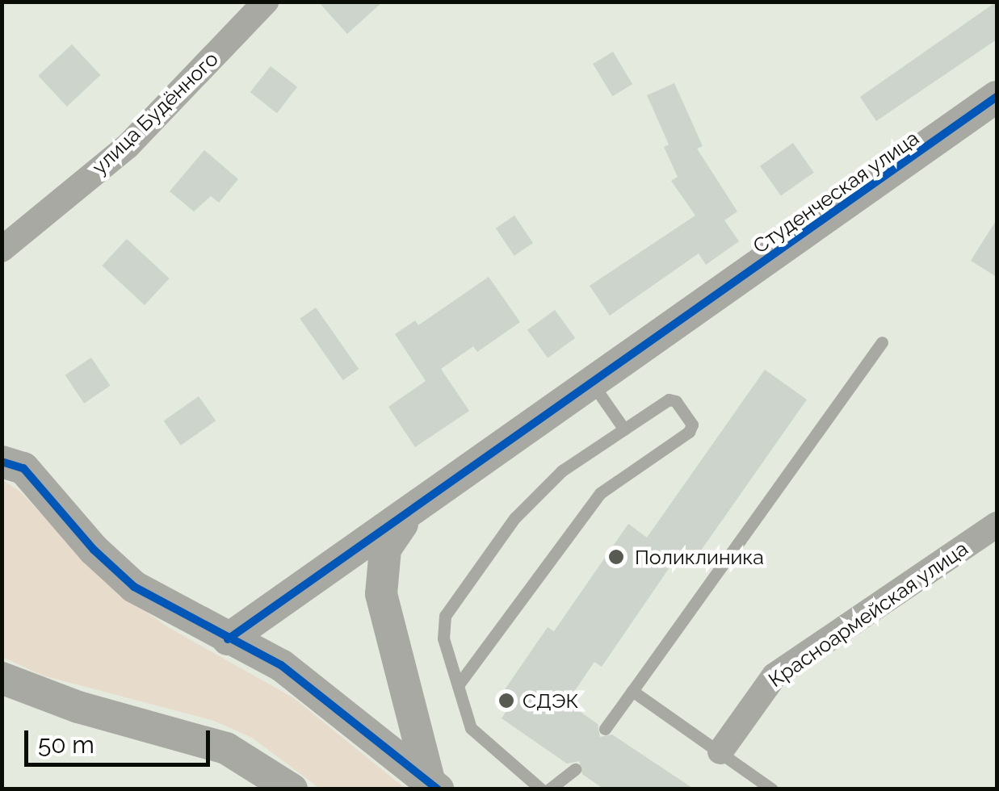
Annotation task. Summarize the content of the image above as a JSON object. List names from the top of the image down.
{
  "streets": {
    "street": ["улица Будённого", "Студенческая улица", "Красноармейская улица"]
  },
  "places": ["Поликлиника", "СДЭК"],
  "scale_bar": "50 m"
}
